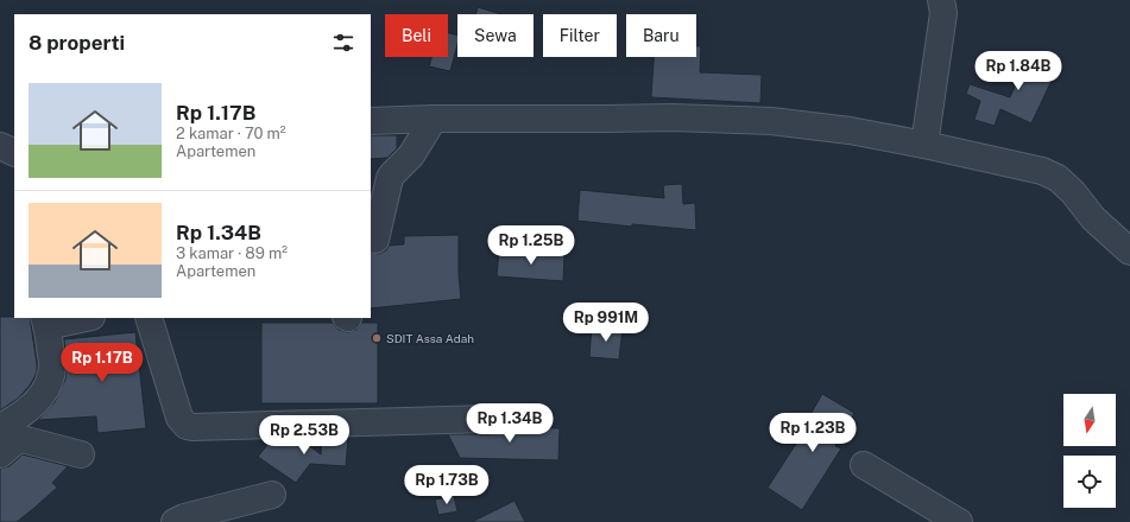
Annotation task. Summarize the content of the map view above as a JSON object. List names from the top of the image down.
{
  "places": ["SDIT Assa Adah"],
  "north": "bottom",
  "page": {
    "chip": [
      "Beli",
      "Sewa",
      "Filter",
      "Baru"
    ],
    "heading": "8 properti",
    "price": [
      "Rp 1.84B",
      "Rp 1.25B",
      "Rp 991M",
      "Rp 1.17B",
      "Rp 1.34B",
      "Rp 1.23B",
      "Rp 2.53B",
      "Rp 1.73B"
    ],
    "list": [
      {
        "name": "Rp 1.17B",
        "note": "2 kamar · 70 m² · Apartemen"
      },
      {
        "name": "Rp 1.34B",
        "note": "3 kamar · 89 m² · Apartemen"
      }
    ]
  }
}
